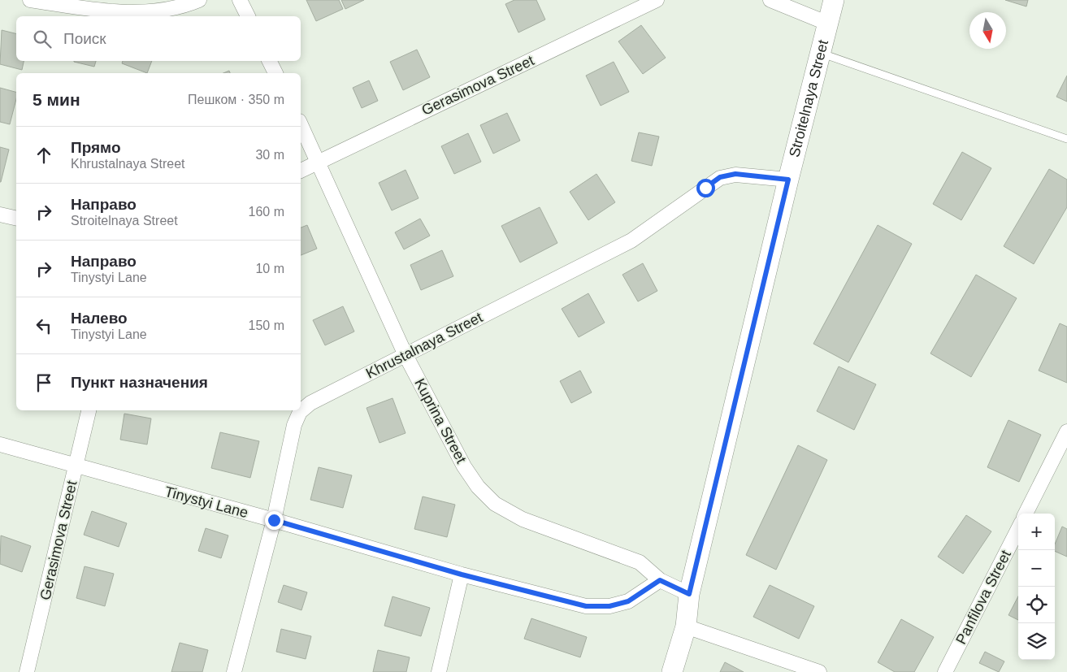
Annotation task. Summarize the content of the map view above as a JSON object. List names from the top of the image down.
{
  "streets": {
    "main road": ["Stroitelnaya Street"],
    "street": [
      "Gerasimova Street",
      "Khrustalnaya Street",
      "Kuprina Street",
      "Tinystyi Lane",
      "Panfilova Street"
    ]
  },
  "crossings": [
    ["Gerasimova Street", "Kuprina Street"],
    ["Gerasimova Street", "Tinystyi Lane"],
    ["Stroitelnaya Street", "Khrustalnaya Street"],
    ["Khrustalnaya Street", "Kuprina Street"],
    ["Khrustalnaya Street", "Tinystyi Lane"],
    ["Kuprina Street", "Tinystyi Lane"]
  ],
  "north": "bottom",
  "page": {
    "search": "Поиск",
    "heading": ["5 мин", "Пешком · 350 m"],
    "list": [
      ["Прямо", "Khrustalnaya Street", "30 m"],
      ["Направо", "Stroitelnaya Street", "160 m"],
      ["Направо", "Tinystyi Lane", "10 m"],
      ["Налево", "Tinystyi Lane", "150 m"],
      "Пункт назначения"
    ],
    "map_buttons": ["+", "−"]
  }
}
